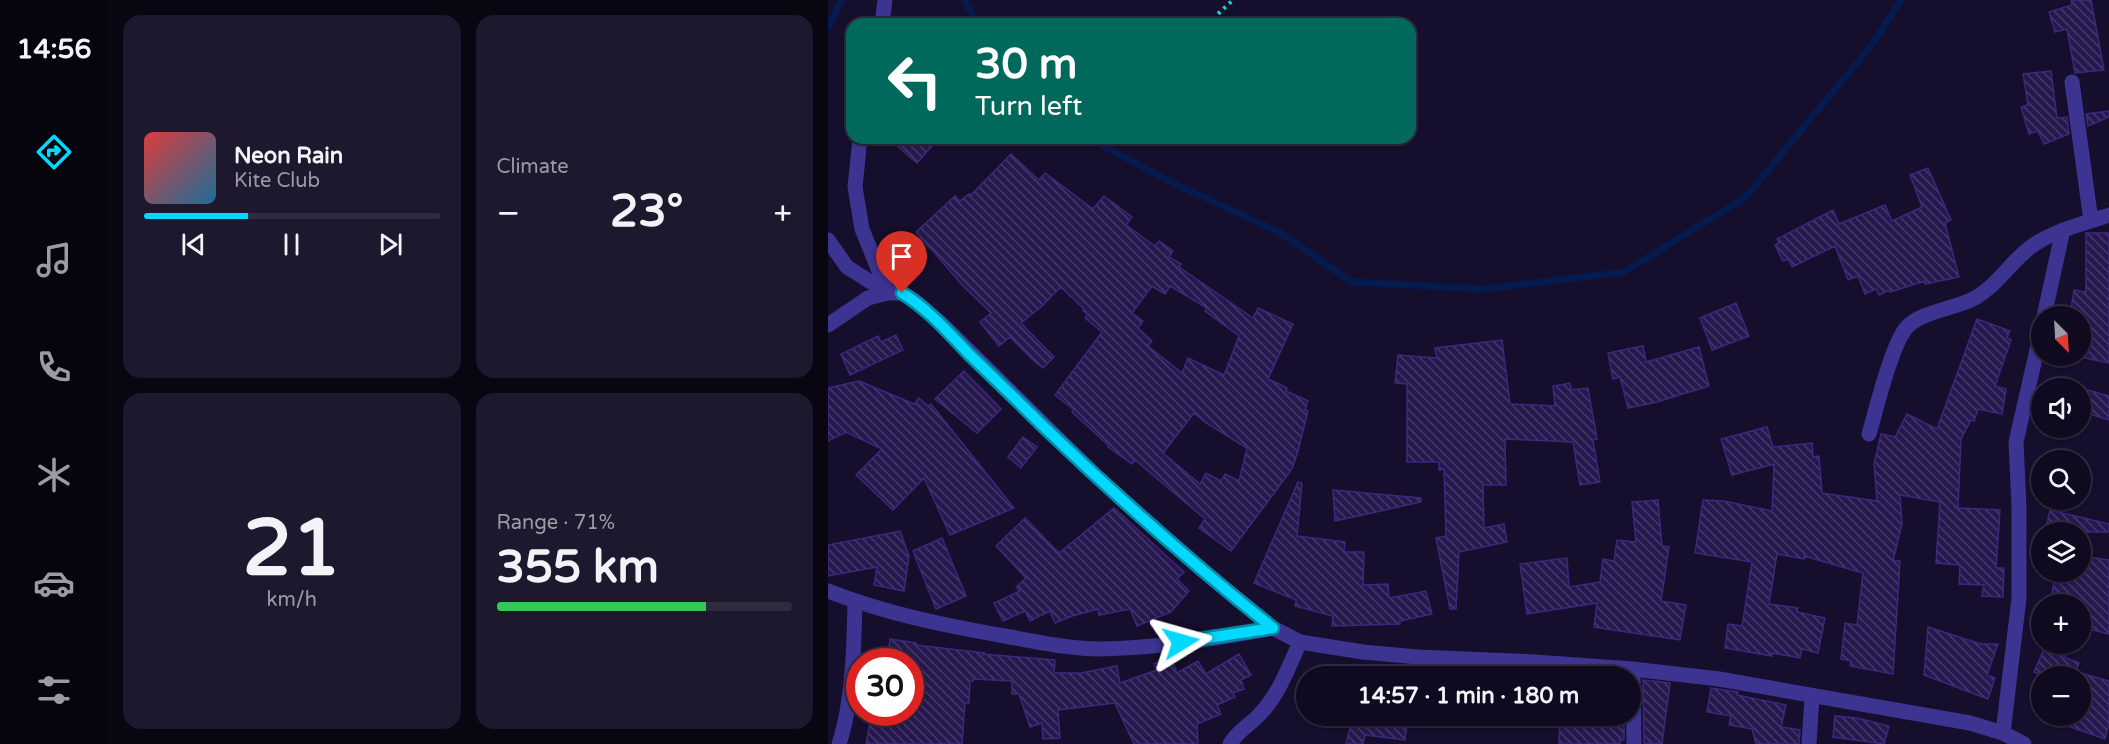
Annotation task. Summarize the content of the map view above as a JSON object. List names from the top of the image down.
{
  "north": "bottom right",
  "page": {
    "tabs": "14:56",
    "tile": [
      "Climate",
      ["21", "km/h"],
      ["Range · 71%", "355 km"]
    ],
    "turn": ["30 m", "Turn left"],
    "song": ["Neon Rain", "Kite Club"],
    "heat": ["−", "23°", "+"],
    "map_buttons": ["+", "−"],
    "limit": "30",
    "trip": "14:57 · 1 min · 180 m"
  }
}
